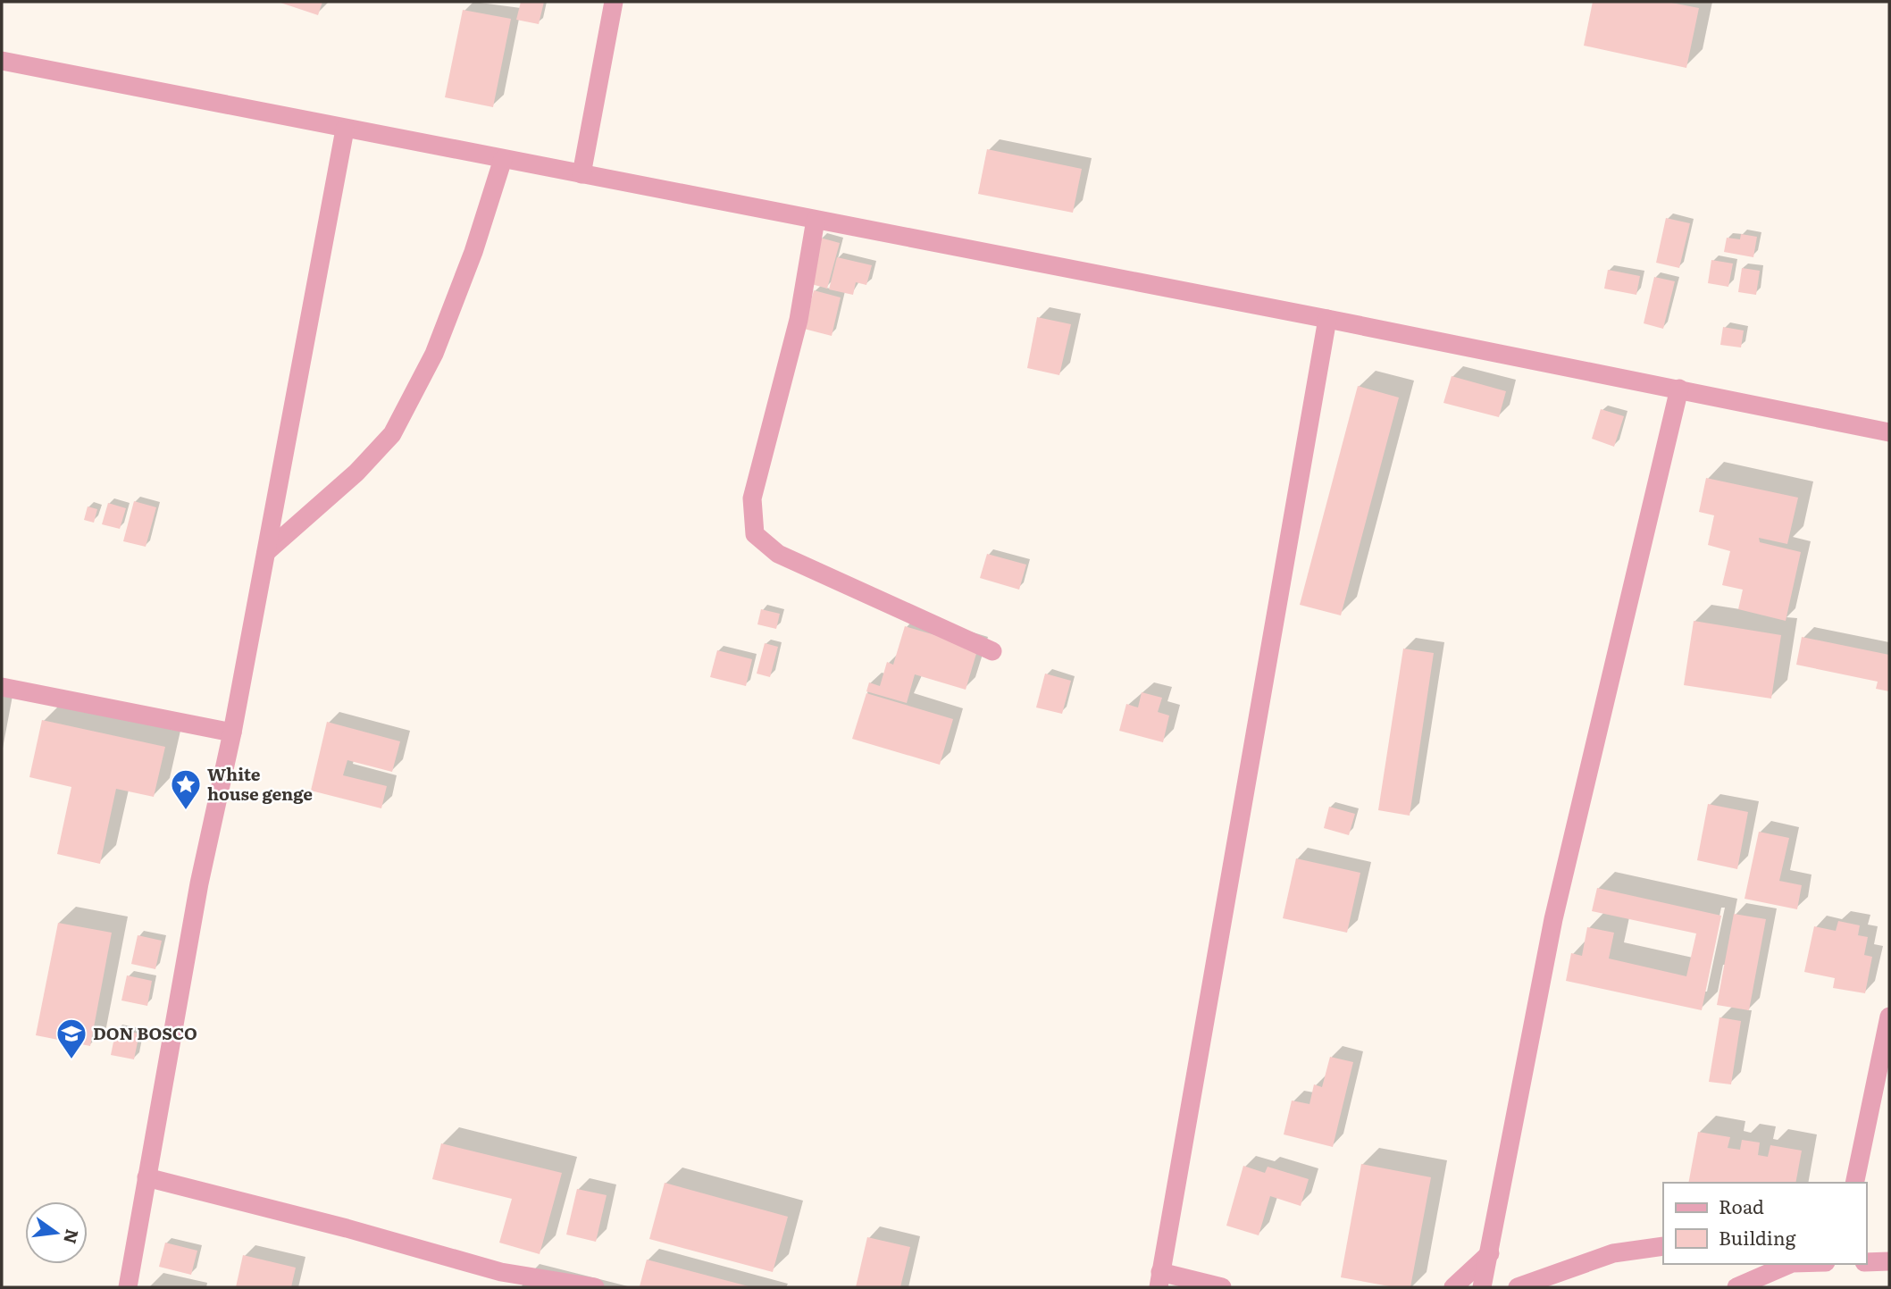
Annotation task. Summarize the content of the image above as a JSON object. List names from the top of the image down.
{
  "places": {
    "place": ["White house genge"],
    "school or university": ["DON BOSCO"]
  },
  "legend": ["Road", "Building"],
  "north": "right"
}
